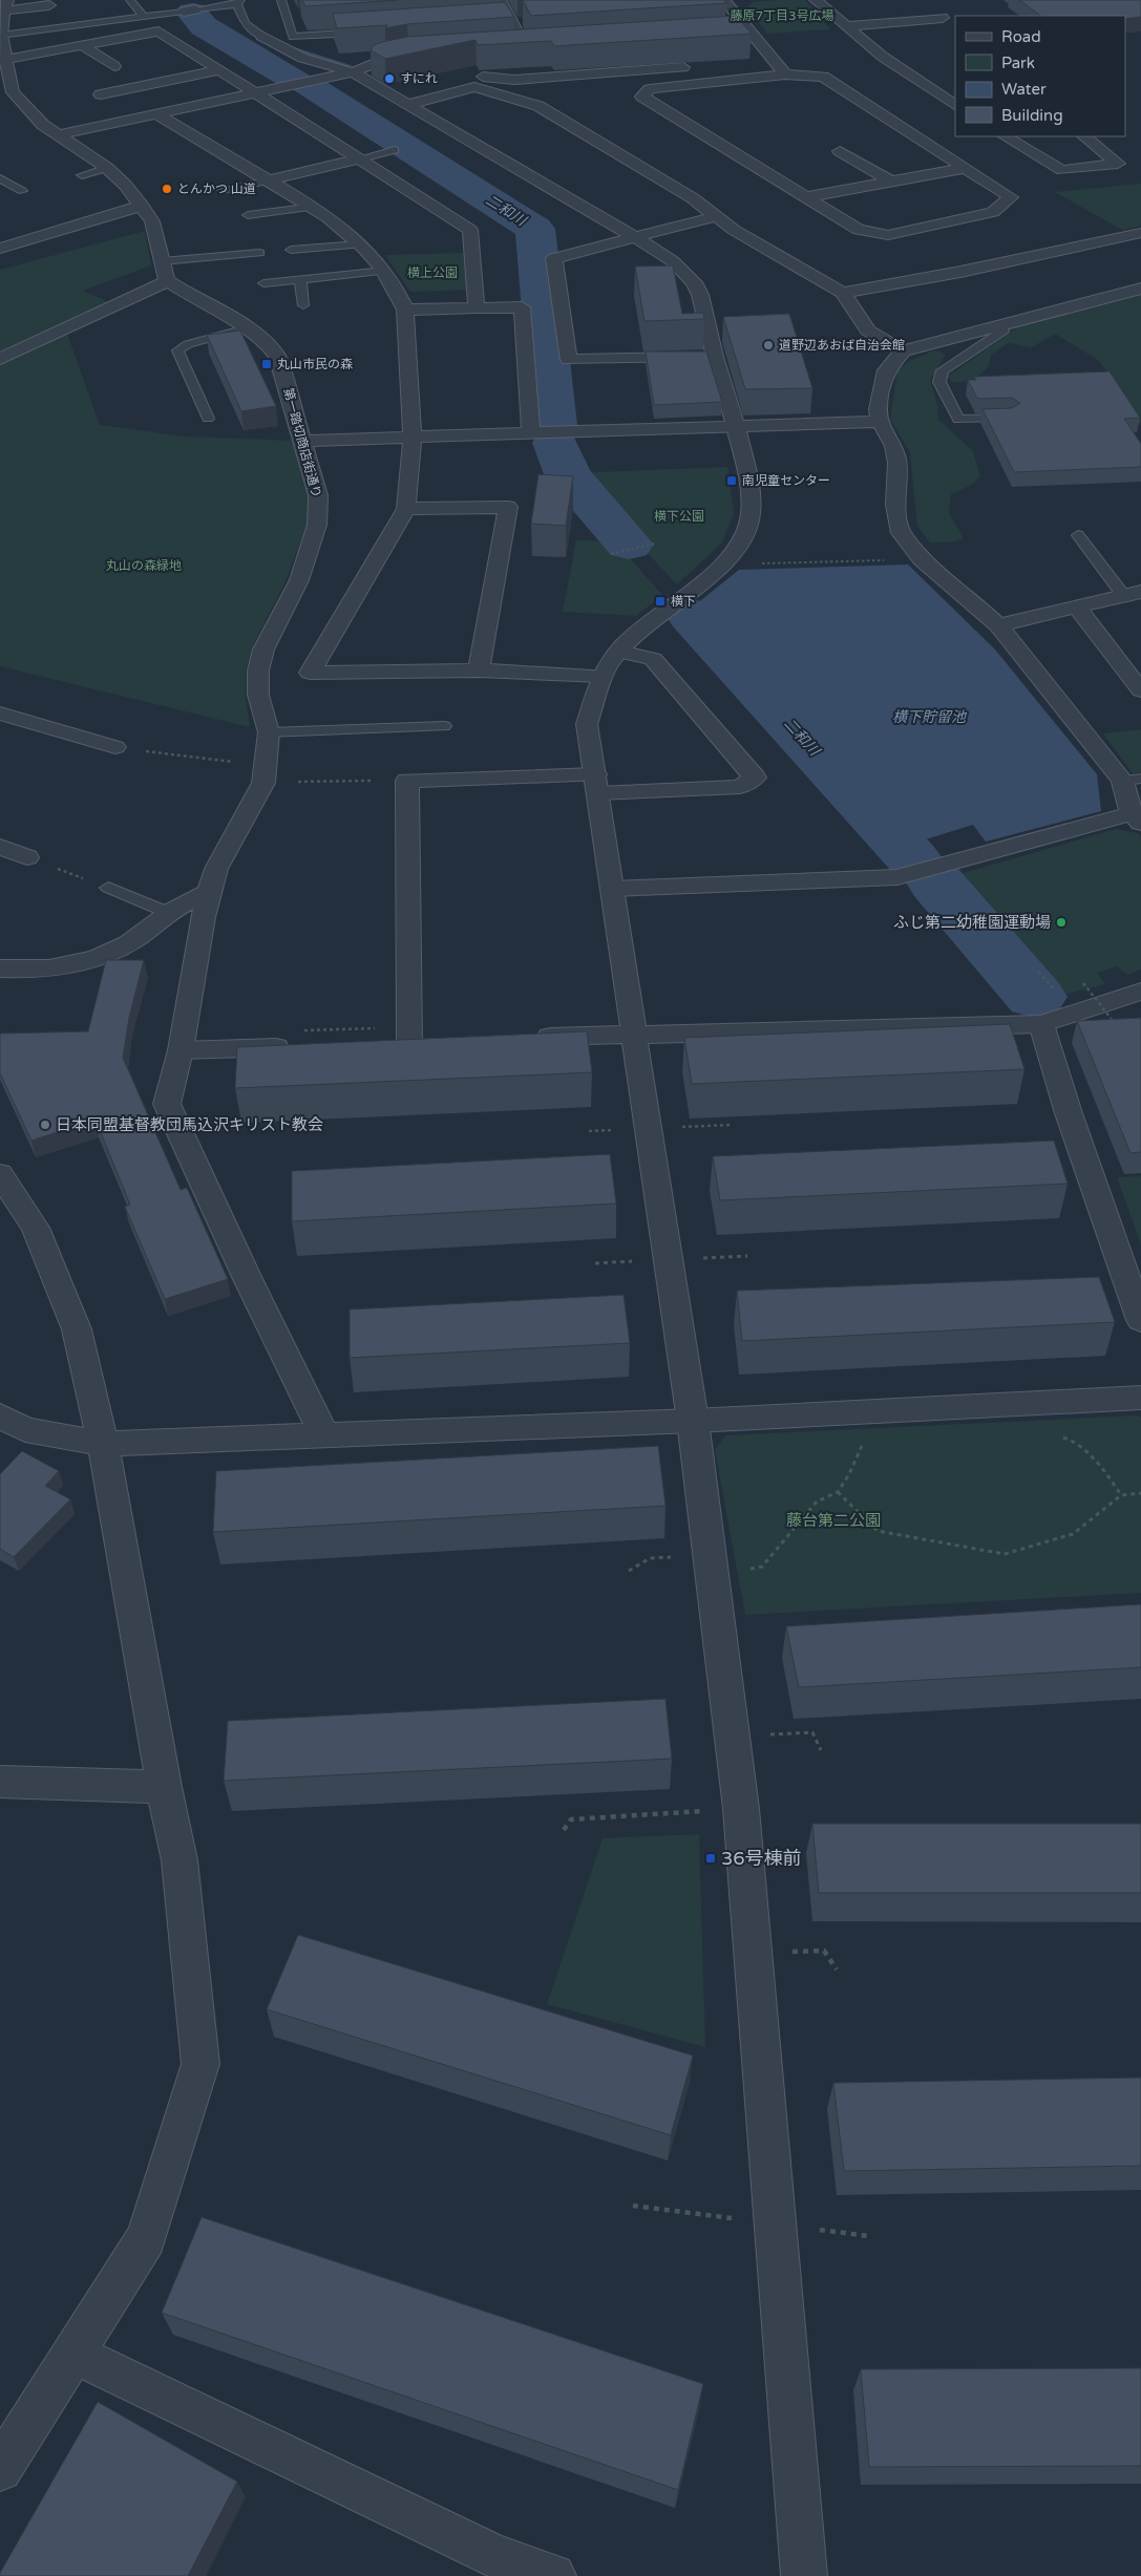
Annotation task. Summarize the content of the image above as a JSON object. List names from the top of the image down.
{
  "streets": {
    "street": ["第一踏切商店街通り"]
  },
  "water": ["二和川", "横下貯留池"],
  "parks": [
    "藤原7丁目3号広場",
    "横上公園",
    "横下公園",
    "丸山の森緑地",
    "藤台第二公園"
  ],
  "places": {
    "other": [
      "すにれ",
      "とんかつ 山道",
      "道野辺あおば自治会館",
      "ふじ第二幼稚園運動場",
      "日本同盟基督教団馬込沢キリスト教会"
    ],
    "transit": [
      "丸山市民の森",
      "南児童センター",
      "横下",
      "36号棟前"
    ]
  },
  "legend": [
    "Road",
    "Park",
    "Water",
    "Building"
  ]
}
